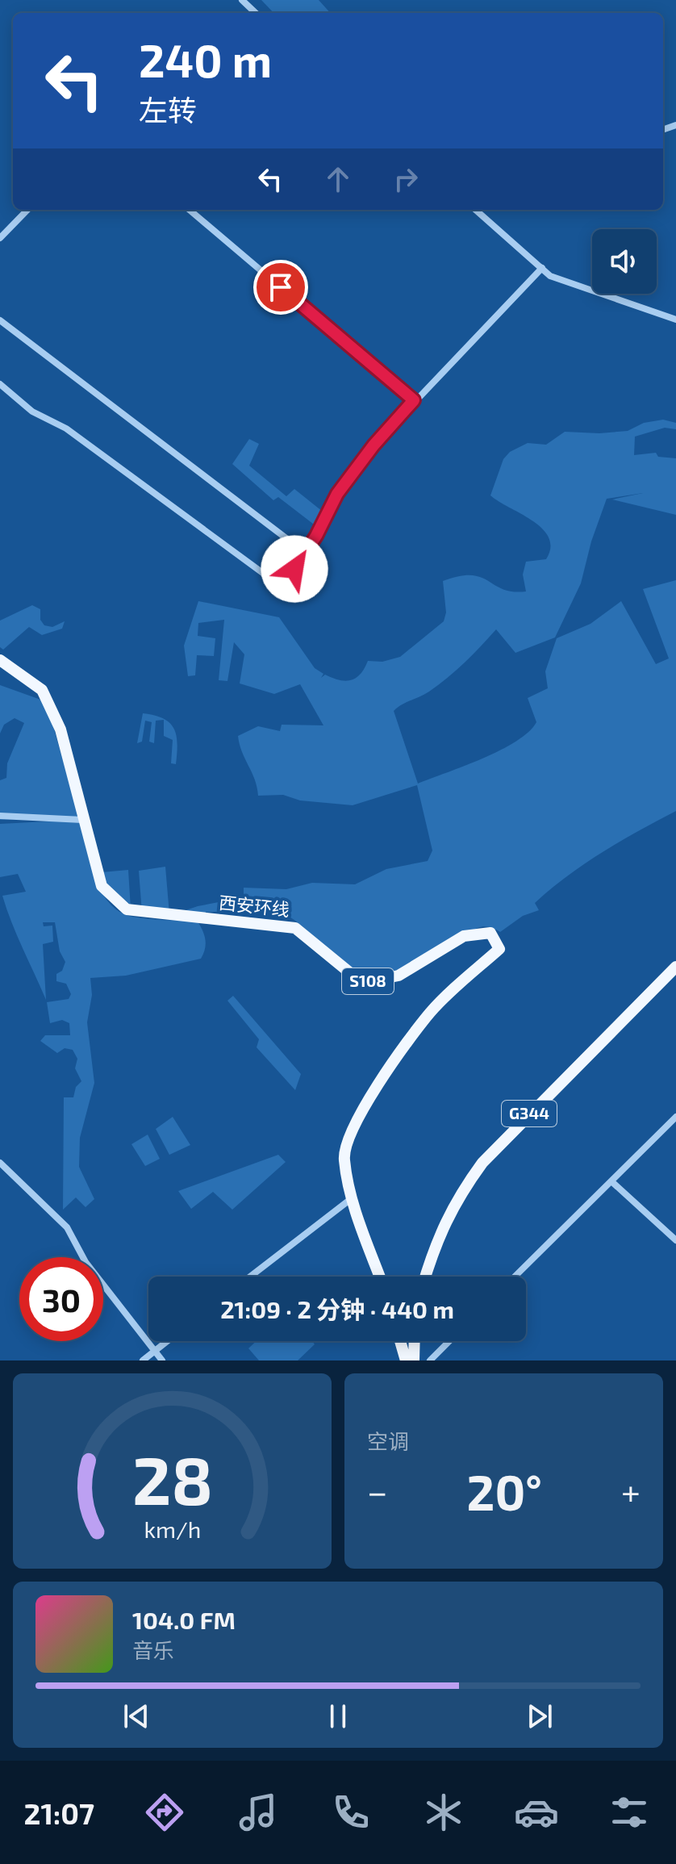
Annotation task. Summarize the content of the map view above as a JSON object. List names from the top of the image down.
{
  "streets": {
    "main road": ["西安环线", "S108", "G344"]
  },
  "page": {
    "turn": ["240 m", "左转"],
    "limit": "30",
    "trip": "21:09 · 2 分钟 · 440 m",
    "tile": "空调",
    "heat": ["−", "20°", "+"],
    "song": ["104.0 FM", "音乐"],
    "tabs": "21:07",
    "gauge": ["28", "km/h"]
  }
}
